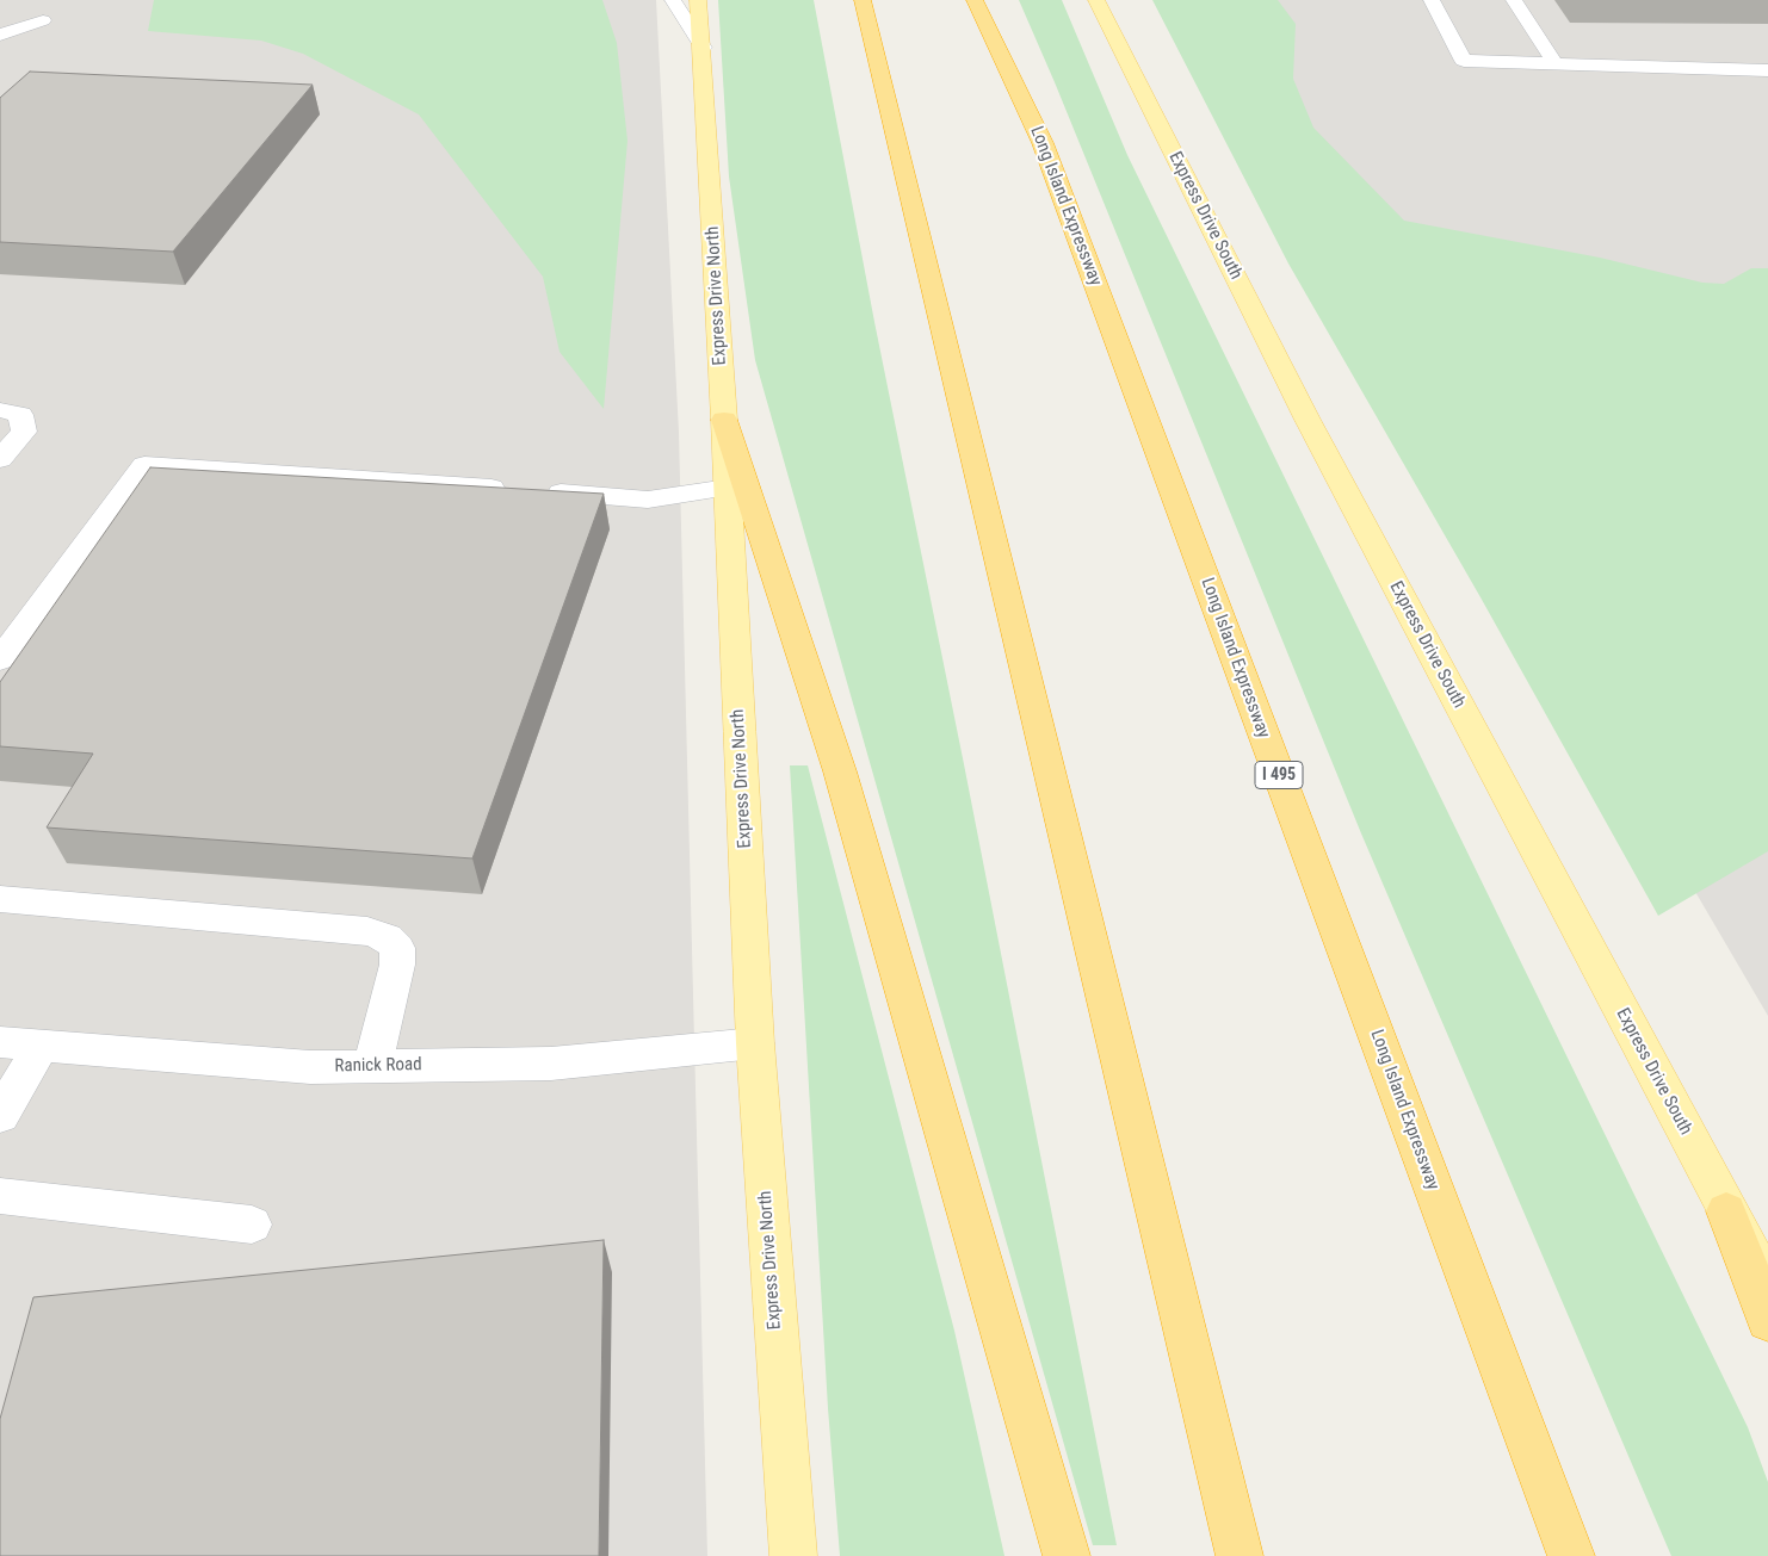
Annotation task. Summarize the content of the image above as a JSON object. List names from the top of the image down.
{
  "streets": {
    "highway": ["Long Island Expressway", "I 495"],
    "main road": ["Express Drive South", "Express Drive North"],
    "street": ["Ranick Road"]
  },
  "crossings": [
    ["Express Drive North", "Ranick Road"]
  ]
}
